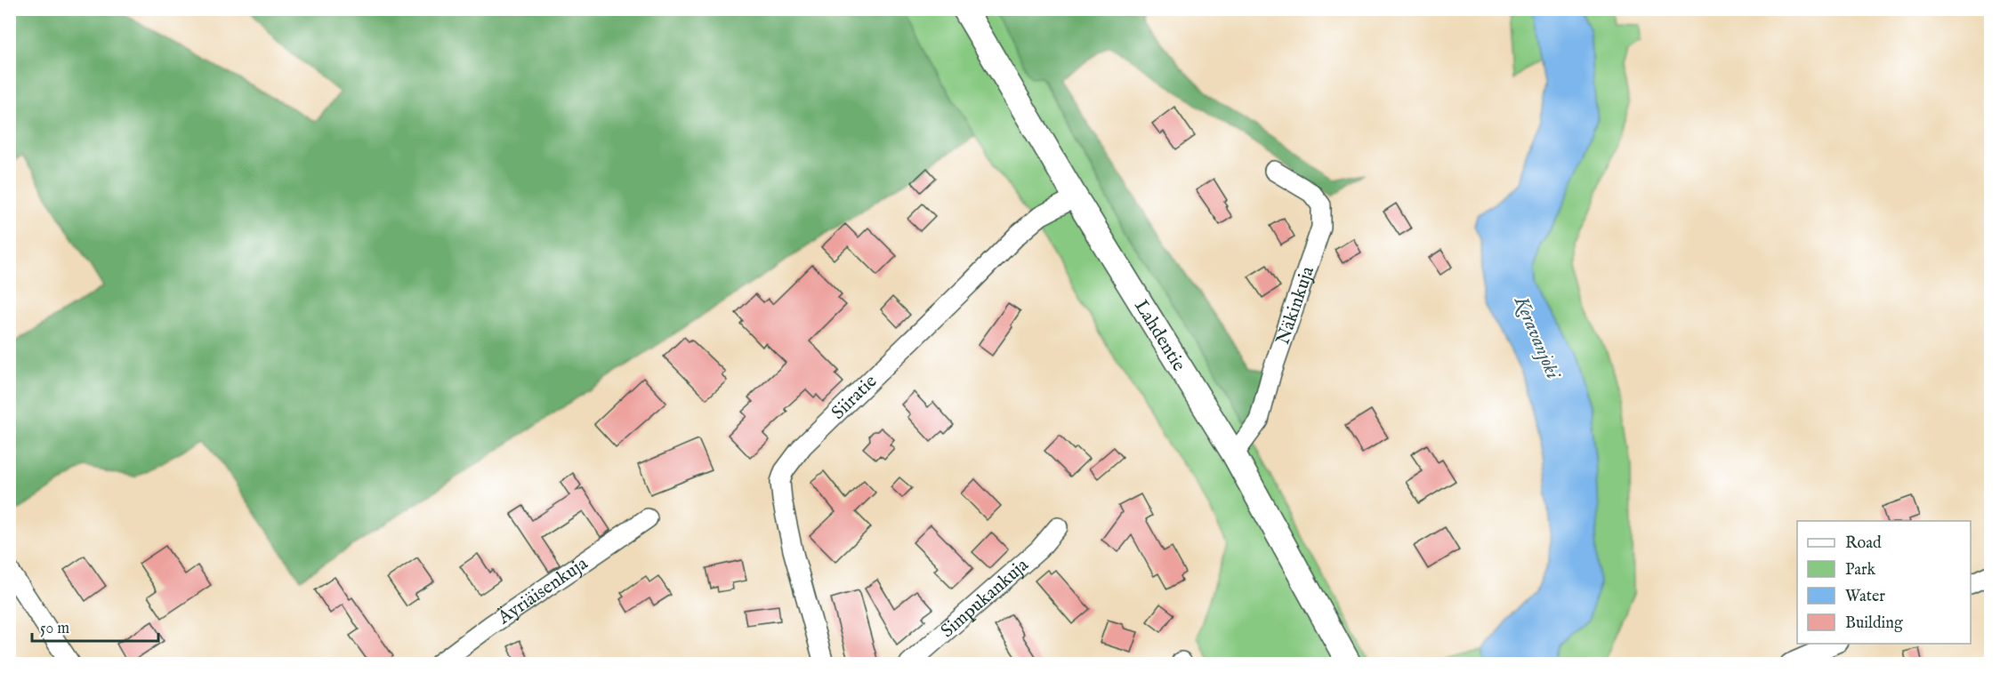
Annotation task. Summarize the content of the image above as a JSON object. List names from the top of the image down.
{
  "streets": {
    "main road": ["Lahdentie"],
    "street": [
      "Näkinkuja",
      "Siiratie",
      "Äyriäisenkuja",
      "Simpukankuja"
    ]
  },
  "crossings": [
    ["Näkinkuja", "Lahdentie"],
    ["Lahdentie", "Siiratie"]
  ],
  "water": ["Keravanjoki"],
  "legend": [
    "Road",
    "Park",
    "Water",
    "Building"
  ],
  "scale_bar": "50 m"
}
